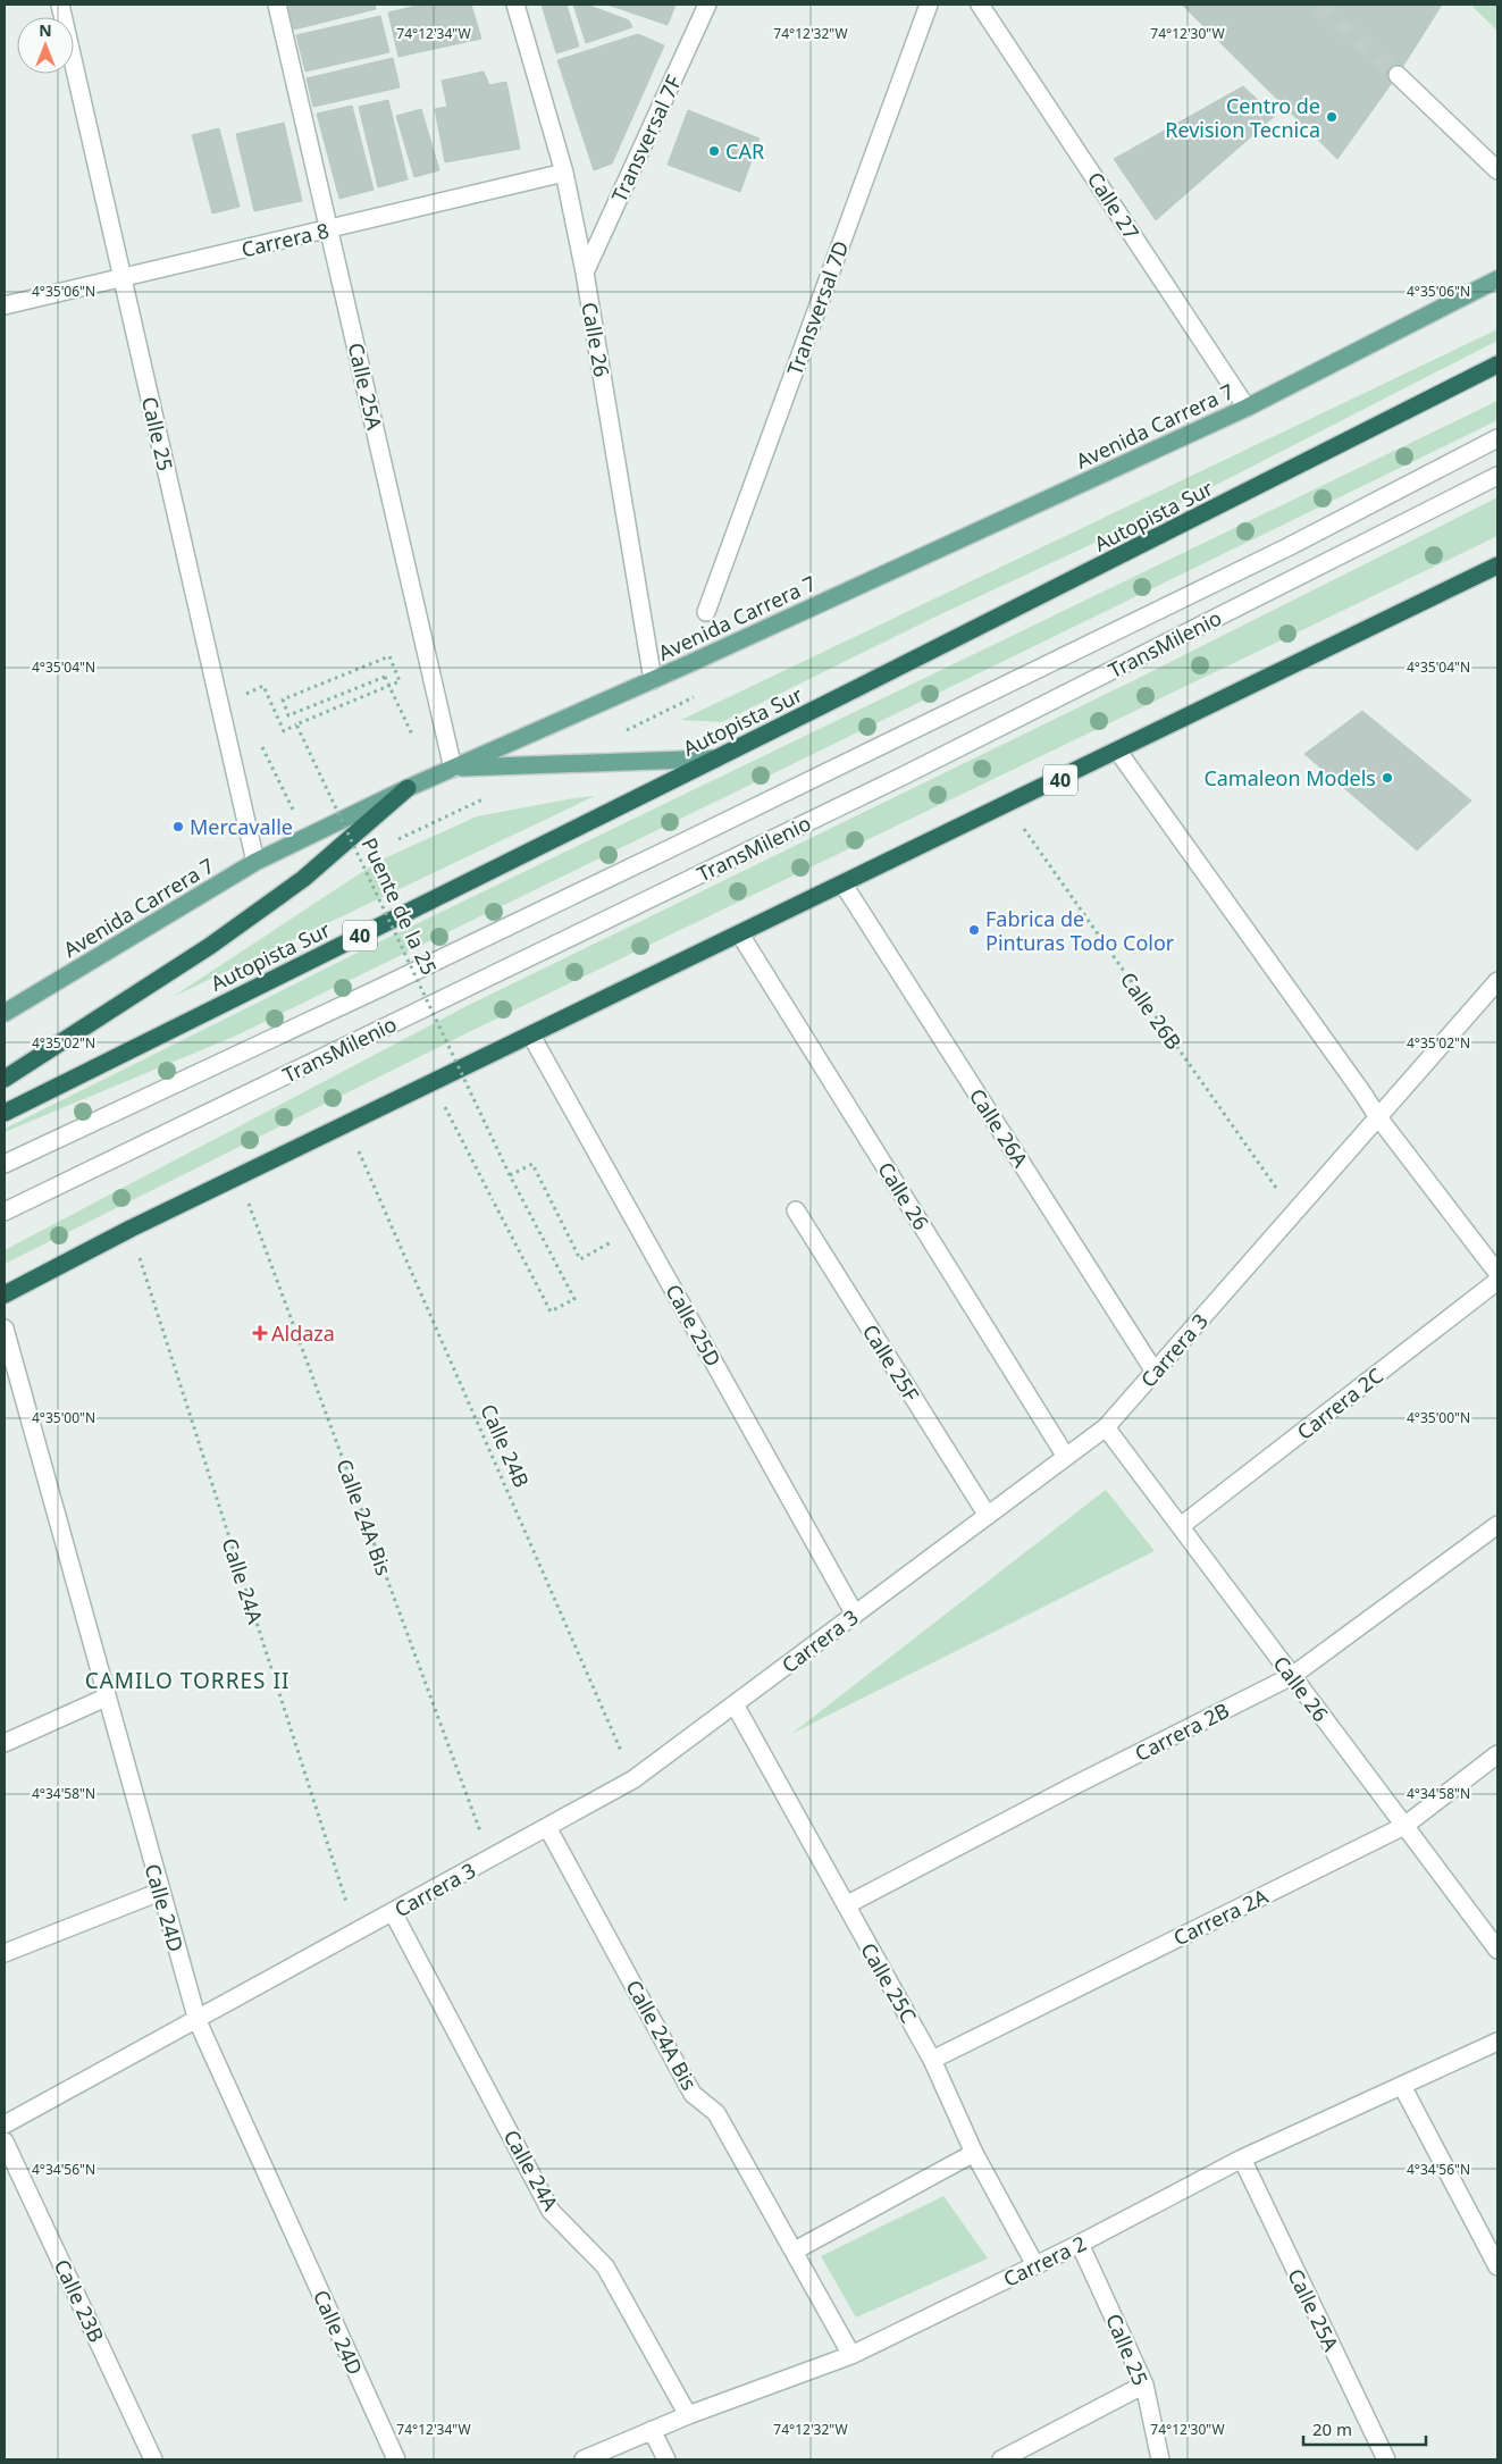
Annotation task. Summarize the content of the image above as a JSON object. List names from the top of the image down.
{
  "streets": {
    "highway": ["Autopista Sur", "40"],
    "main road": ["Avenida Carrera 7"],
    "street": [
      "Transversal 7F",
      "Calle 27",
      "Carrera 8",
      "Transversal 7D",
      "Calle 26",
      "Calle 25A",
      "Calle 25",
      "TransMilenio",
      "Calle 26A",
      "Calle 25D",
      "Carrera 3",
      "Calle 25F",
      "Carrera 2C",
      "Calle 24A Bis",
      "Calle 24A",
      "Carrera 2B",
      "Calle 24D",
      "Carrera 2A",
      "Calle 25C",
      "Carrera 2",
      "Calle 23B"
    ],
    "path": ["Puente de la 25", "Calle 26B", "Calle 24B"]
  },
  "crossings": [
    ["Transversal 7F", "Calle 26"],
    ["Calle 27", "Avenida Carrera 7"],
    ["Carrera 8", "Calle 26"],
    ["Carrera 8", "Calle 25A"],
    ["Carrera 8", "Calle 25"],
    ["Calle 26", "Avenida Carrera 7"],
    ["Calle 26", "40"],
    ["Calle 26", "Carrera 3"],
    ["Calle 26", "Carrera 2C"],
    ["Calle 26", "Carrera 2B"],
    ["Calle 26", "Carrera 2A"],
    ["Calle 25A", "Avenida Carrera 7"],
    ["Calle 25A", "Carrera 2"],
    ["Avenida Carrera 7", "Calle 25"],
    ["Calle 25", "Carrera 2"],
    ["40", "Puente de la 25"],
    ["40", "Calle 26B"],
    ["40", "Calle 26A"],
    ["40", "Calle 25D"],
    ["40", "Calle 24B"],
    ["40", "Calle 24A Bis"],
    ["40", "Calle 24A"],
    ["Calle 26A", "Carrera 3"],
    ["Calle 25D", "Carrera 3"],
    ["Carrera 3", "Calle 25F"],
    ["Carrera 3", "Calle 24B"],
    ["Carrera 3", "Calle 24A Bis"],
    ["Carrera 3", "Calle 24A"],
    ["Carrera 3", "Calle 24D"],
    ["Carrera 3", "Calle 25C"],
    ["Calle 24A Bis", "Carrera 2"],
    ["Calle 24A", "Carrera 2"],
    ["Carrera 2B", "Calle 25C"],
    ["Carrera 2A", "Calle 25C"],
    ["Calle 25C", "Carrera 2"]
  ],
  "districts": ["CAMILO TORRES II"],
  "places": {
    "other": [
      "Centro de Revision Tecnica",
      "CAR",
      "Camaleon Models",
      "Mercavalle",
      "Fabrica de Pinturas Todo Color"
    ],
    "health": ["Aldaza"]
  },
  "scale_bar": "20 m",
  "north": "top",
  "coordinates": [
    "74°12'34\"W",
    "74°12'32\"W",
    "74°12'30\"W",
    "4°35'06\"N",
    "4°35'04\"N",
    "4°35'02\"N",
    "4°35'00\"N",
    "4°34'58\"N",
    "4°34'56\"N"
  ]
}
